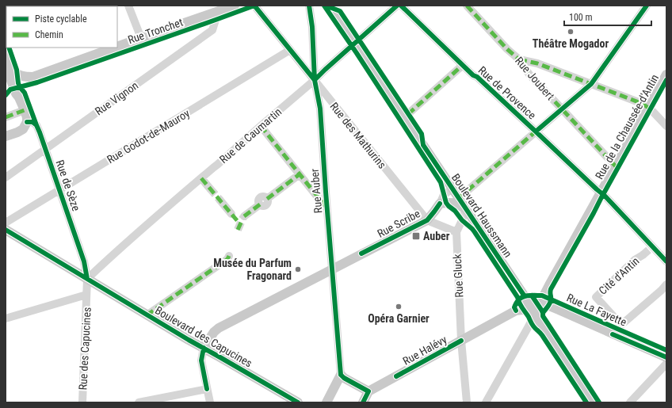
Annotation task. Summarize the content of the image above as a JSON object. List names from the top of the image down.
{
  "streets": {
    "main road": [
      "Rue Tronchet",
      "Rue de la Chaussée-d'Antin",
      "Boulevard Haussmann",
      "Rue Scribe",
      "Rue La Fayette",
      "Boulevard des Capucines",
      "Rue Halévy"
    ],
    "street": [
      "Rue Joubert",
      "Rue de Provence",
      "Rue Vignon",
      "Rue de Caumartin",
      "Rue des Mathurins",
      "Rue Godot-de-Mauroy",
      "Rue de Sèze",
      "Rue Auber",
      "Rue Gluck",
      "Cité d'Antin",
      "Rue des Capucines"
    ]
  },
  "crossings": [
    ["Rue Tronchet", "Rue Vignon"],
    ["Rue Joubert", "Rue de la Chaussée-d'Antin"],
    ["Rue de Provence", "Rue de la Chaussée-d'Antin"],
    ["Rue Vignon", "Rue de Sèze"],
    ["Rue de la Chaussée-d'Antin", "Boulevard Haussmann"],
    ["Rue de la Chaussée-d'Antin", "Rue La Fayette"],
    ["Rue de la Chaussée-d'Antin", "Rue Halévy"],
    ["Rue de Caumartin", "Rue des Mathurins"],
    ["Rue de Caumartin", "Rue de Sèze"],
    ["Rue de Caumartin", "Rue Auber"],
    ["Rue de Caumartin", "Boulevard Haussmann"],
    ["Rue de Caumartin", "Boulevard des Capucines"],
    ["Rue de Caumartin", "Rue des Capucines"],
    ["Rue des Mathurins", "Rue Godot-de-Mauroy"],
    ["Rue des Mathurins", "Rue Auber"],
    ["Rue des Mathurins", "Rue Scribe"],
    ["Rue Godot-de-Mauroy", "Rue de Sèze"],
    ["Rue de Sèze", "Boulevard des Capucines"],
    ["Rue de Sèze", "Rue des Capucines"],
    ["Rue Auber", "Rue Scribe"],
    ["Boulevard Haussmann", "Rue Halévy"],
    ["Rue Scribe", "Boulevard des Capucines"],
    ["Rue Gluck", "Rue Halévy"],
    ["Boulevard des Capucines", "Rue des Capucines"]
  ],
  "places": {
    "other": ["Théâtre Mogador", "Musée du Parfum Fragonard", "Opéra Garnier"],
    "transit": ["Auber"]
  },
  "legend": ["Piste cyclable", "Chemin"],
  "scale_bar": "100 m"
}
